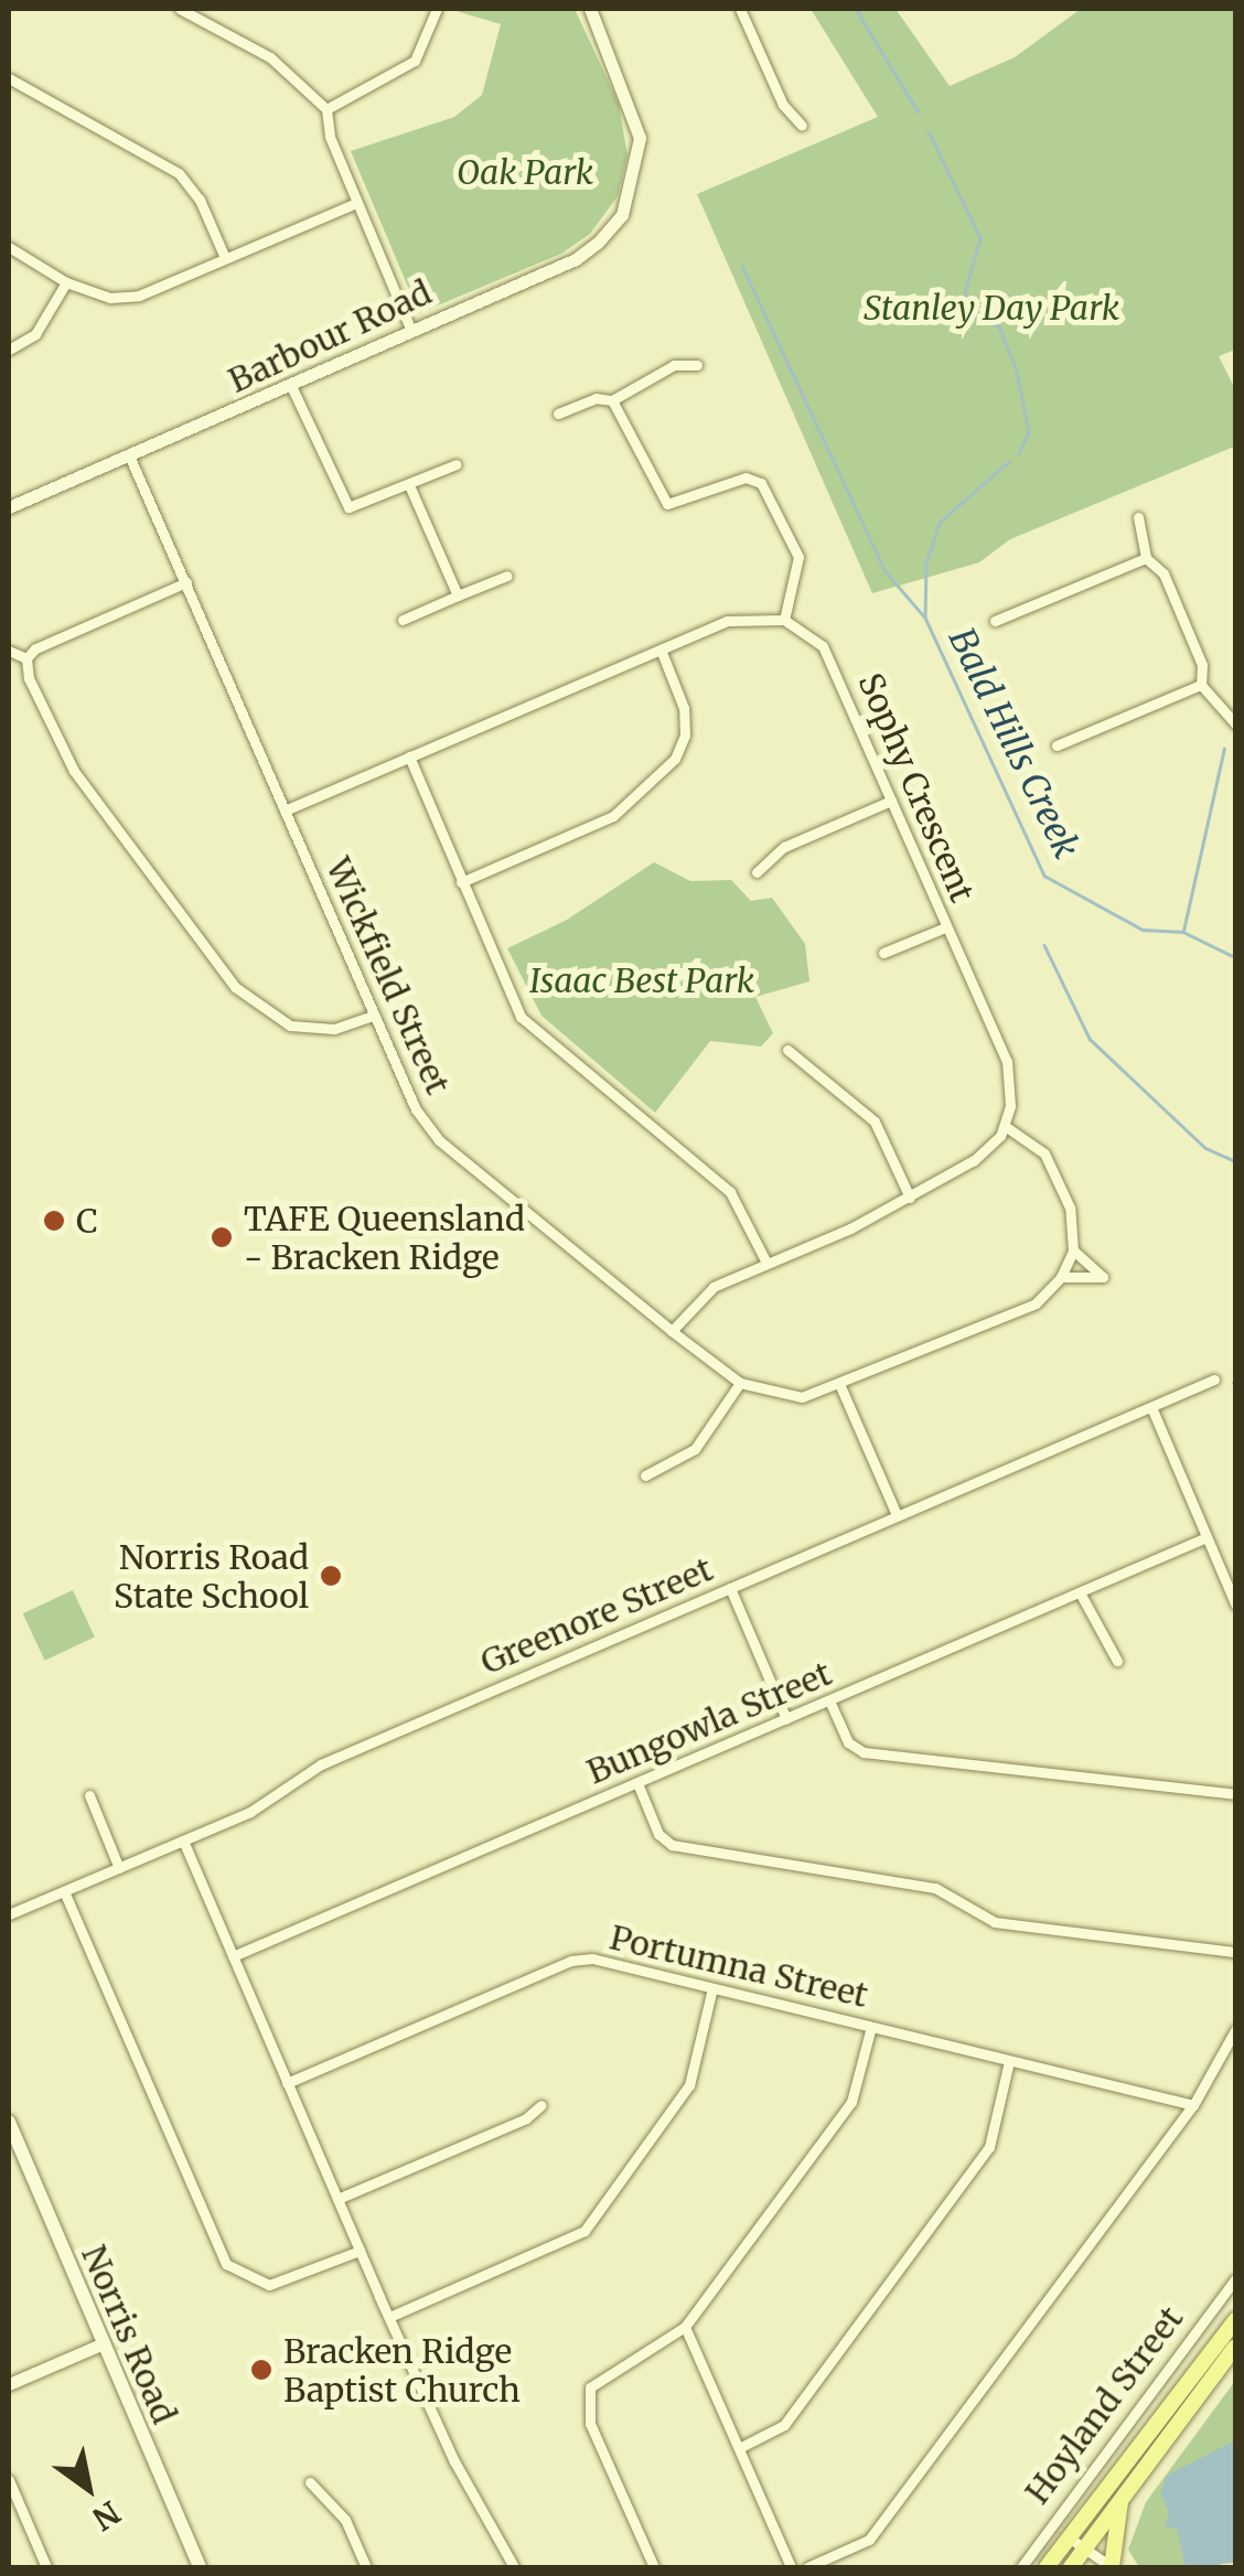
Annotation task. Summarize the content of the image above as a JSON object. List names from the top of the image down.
{
  "streets": {
    "main road": ["Norris Road", "Hoyland Street"],
    "street": [
      "Barbour Road",
      "Sophy Crescent",
      "Wickfield Street",
      "Greenore Street",
      "Bungowla Street",
      "Portumna Street"
    ]
  },
  "crossings": [
    ["Barbour Road", "Wickfield Street"],
    ["Sophy Crescent", "Wickfield Street"]
  ],
  "water": ["Bald Hills Creek"],
  "parks": ["Oak Park", "Stanley Day Park", "Isaac Best Park"],
  "places": [
    "C",
    "TAFE Queensland - Bracken Ridge",
    "Norris Road State School",
    "Bracken Ridge Baptist Church"
  ],
  "north": "bottom right"
}
